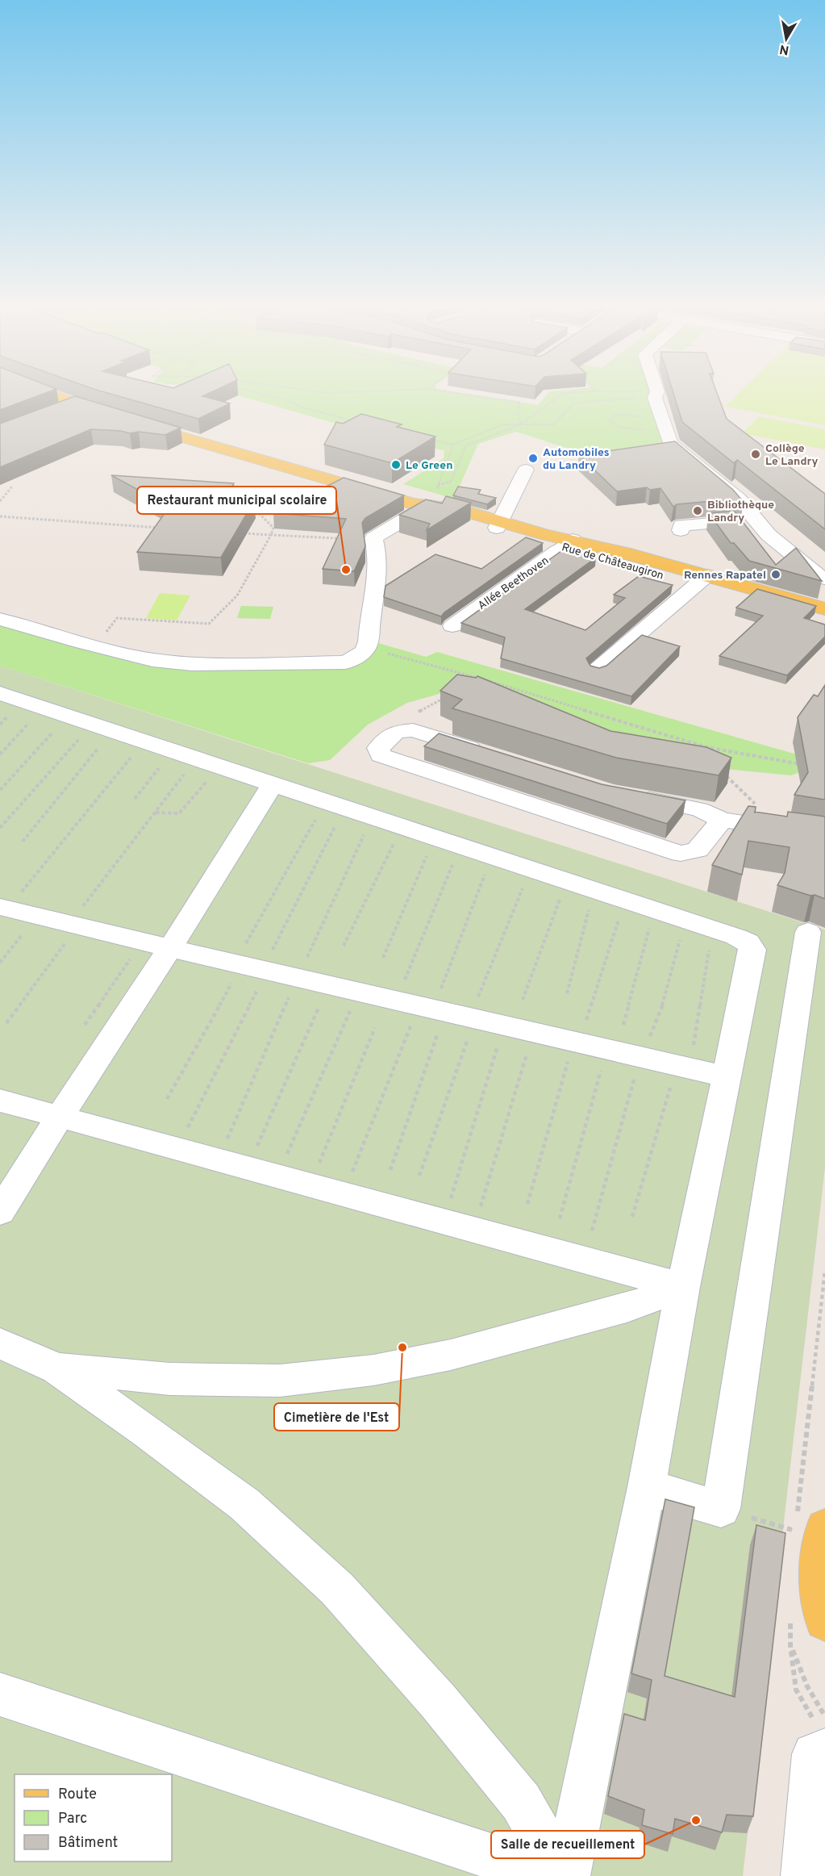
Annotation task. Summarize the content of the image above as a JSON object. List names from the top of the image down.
{
  "streets": {
    "main road": ["Rue de Châteaugiron"],
    "street": ["Allée Beethoven"]
  },
  "crossings": [
    ["Rue de Châteaugiron", "Allée Beethoven"]
  ],
  "places": [
    "Collège Le Landry",
    "Automobiles du Landry",
    "Le Green",
    "Bibliothèque Landry",
    "Restaurant municipal scolaire",
    "Rennes Rapatel",
    "Cimetière de l'Est",
    "Salle de recueillement"
  ],
  "legend": ["Route", "Parc", "Bâtiment"],
  "north": "bottom"
}
